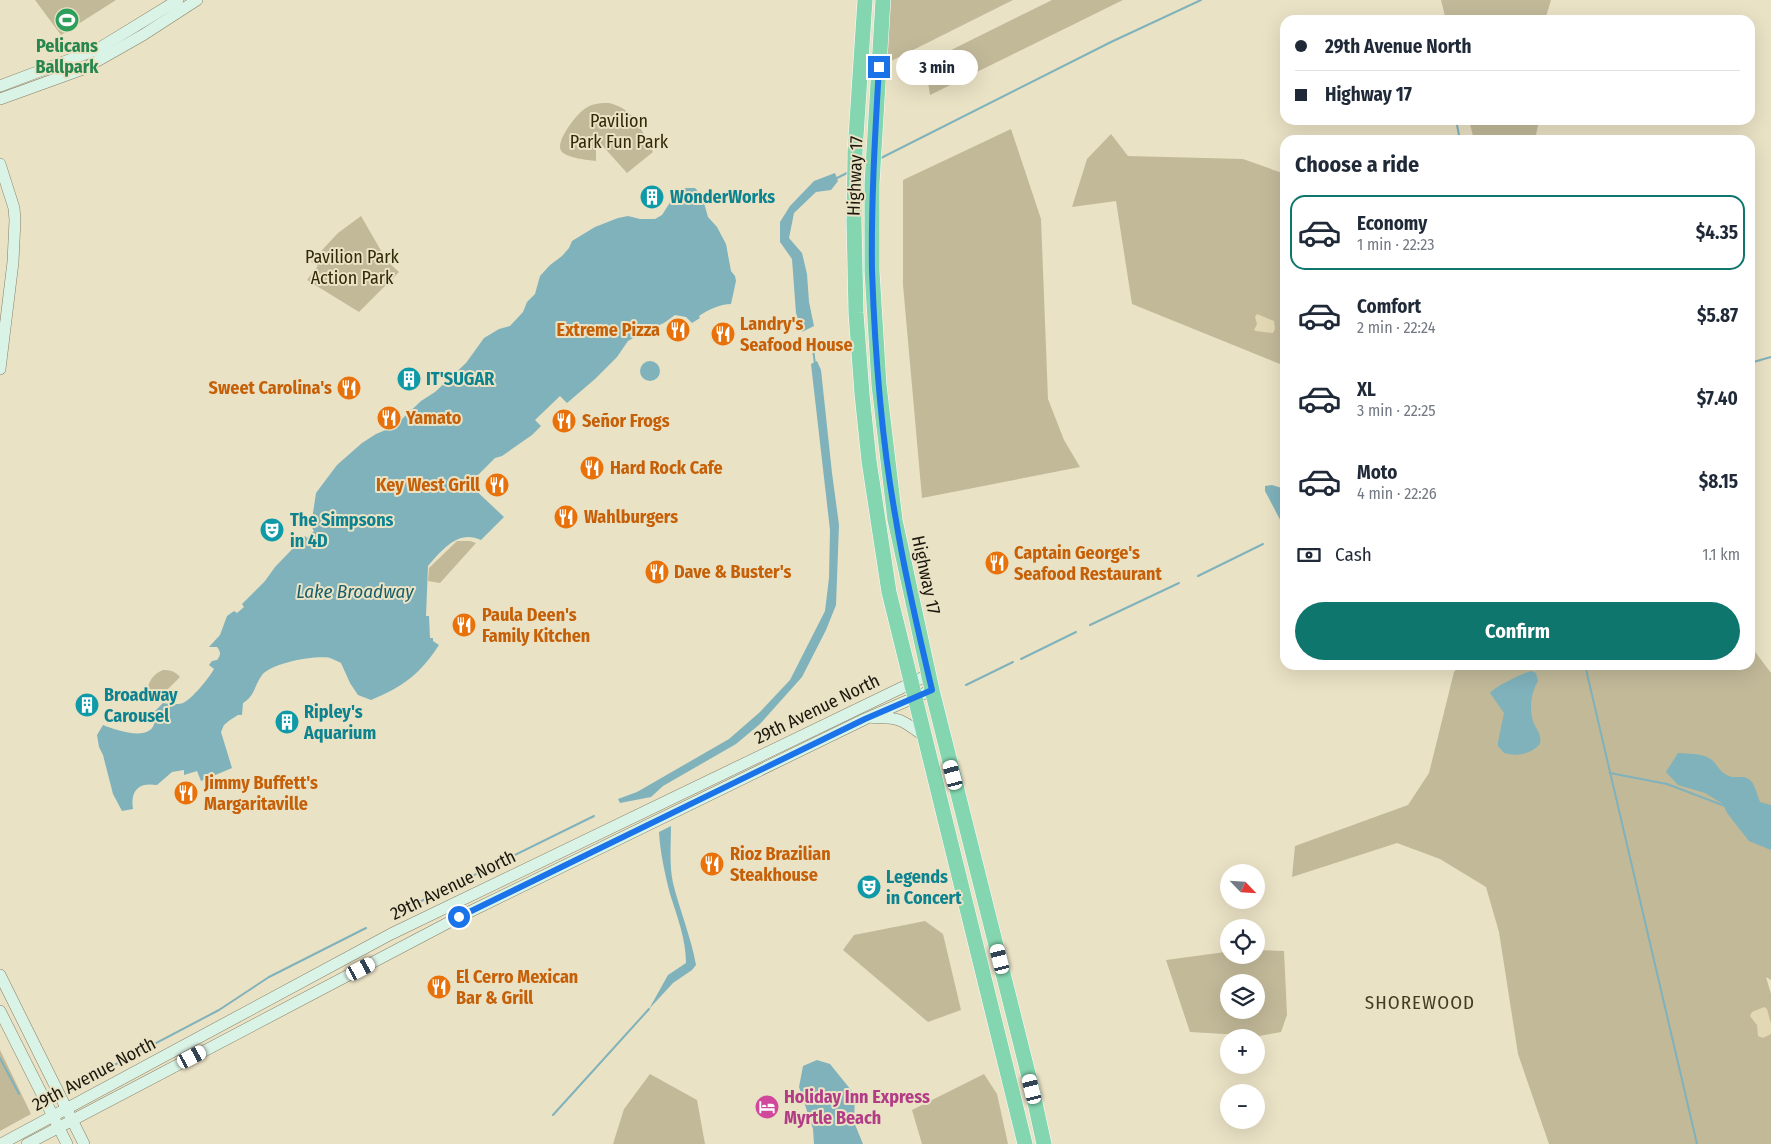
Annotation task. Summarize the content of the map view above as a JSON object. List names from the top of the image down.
{
  "streets": {
    "highway": ["Highway 17"],
    "main road": ["29th Avenue North"]
  },
  "crossings": [
    ["Highway 17", "29th Avenue North"]
  ],
  "districts": ["SHOREWOOD"],
  "water": ["Lake Broadway"],
  "parks": ["Pavilion Park Fun Park", "Pavilion Park Action Park"],
  "places": {
    "sports": ["Pelicans Ballpark"],
    "building": [
      "WonderWorks",
      "IT'SUGAR",
      "Broadway Carousel",
      "Ripley's Aquarium"
    ],
    "restaurant": [
      "Extreme Pizza",
      "Landry's Seafood House",
      "Sweet Carolina's",
      "Yamato",
      "Señor Frogs",
      "Hard Rock Cafe",
      "Key West Grill",
      "Wahlburgers",
      "Captain George's Seafood Restaurant",
      "Dave & Buster's",
      "Paula Deen's Family Kitchen",
      "Jimmy Buffett's Margaritaville",
      "Rioz Brazilian Steakhouse",
      "El Cerro Mexican Bar & Grill"
    ],
    "theatre": ["The Simpsons in 4D", "Legends in Concert"],
    "hotel": ["Holiday Inn Express Myrtle Beach"]
  },
  "north": "bottom right",
  "page": {
    "banner": ["29th Avenue North", "Highway 17"],
    "bubble": "3 min",
    "heading": "Choose a ride",
    "list": [
      {
        "name": "Economy",
        "note": "1 min · 22:23",
        "value": "$4.35"
      },
      {
        "name": "Comfort",
        "note": "2 min · 22:24",
        "value": "$5.87"
      },
      {
        "name": "XL",
        "note": "3 min · 22:25",
        "value": "$7.40"
      },
      {
        "name": "Moto",
        "note": "4 min · 22:26",
        "value": "$8.15"
      }
    ],
    "pay": ["Cash", "1.1 km"],
    "buttons": "Confirm",
    "map_buttons": ["+", "−"]
  }
}
